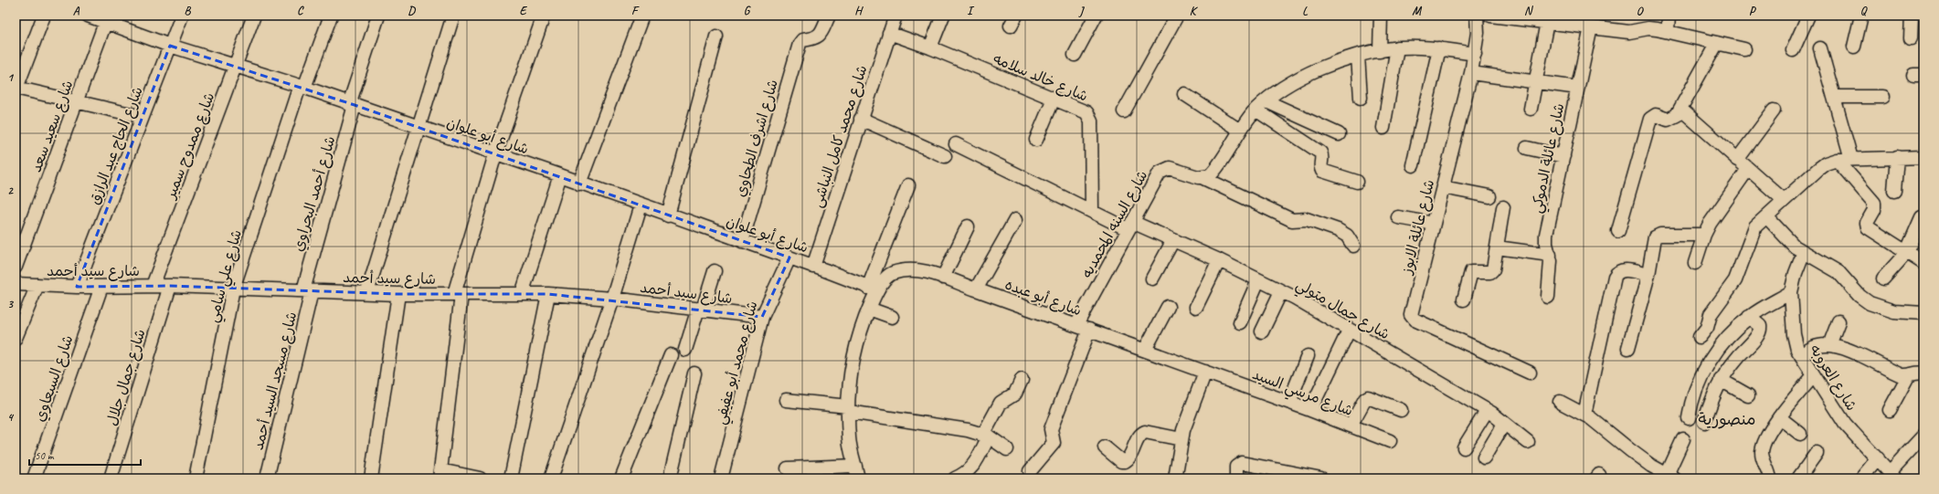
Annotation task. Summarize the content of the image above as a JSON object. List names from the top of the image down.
{
  "streets": {
    "street": [
      "شارع خالد سلامه",
      "شارع سعيد سعد",
      "شارع أبو علوان",
      "شارع محمد كامل النباشى",
      "شارع اشرف الطحاوي",
      "شارع الحاج عبد الرازق",
      "شارع ممدوح سمير",
      "شارع عائلة الدموكي",
      "شارع أحمد البحراوي",
      "شارع السنه المحمديه",
      "شارع عائلة الابوز",
      "شارع سيد أحمد",
      "شارع علي سامي",
      "شارع أبو عبده",
      "شارع جمال متولي",
      "شارع محمد أبو عفيفي",
      "شارع جمال جلال",
      "شارع العروبه",
      "شارع السبعاوي",
      "شارع مسجد السيد أحمد",
      "شارع مرسي السيد"
    ]
  },
  "crossings": [
    ["شارع خالد سلامه", "شارع محمد كامل النباشى"],
    ["شارع خالد سلامه", "شارع جمال متولي"],
    ["شارع سعيد سعد", "شارع أبو علوان"],
    ["شارع أبو علوان", "شارع محمد كامل النباشى"],
    ["شارع أبو علوان", "شارع اشرف الطحاوي"],
    ["شارع أبو علوان", "شارع الحاج عبد الرازق"],
    ["شارع أبو علوان", "شارع ممدوح سمير"],
    ["شارع أبو علوان", "شارع أحمد البحراوي"],
    ["شارع أبو علوان", "شارع علي سامي"],
    ["شارع أبو علوان", "شارع أبو عبده"],
    ["شارع أبو علوان", "شارع محمد أبو عفيفي"],
    ["شارع الحاج عبد الرازق", "شارع سيد أحمد"],
    ["شارع ممدوح سمير", "شارع سيد أحمد"],
    ["شارع أحمد البحراوي", "شارع سيد أحمد"],
    ["شارع أحمد البحراوي", "شارع مسجد السيد أحمد"],
    ["شارع السنه المحمديه", "شارع أبو عبده"],
    ["شارع السنه المحمديه", "شارع جمال متولي"],
    ["شارع سيد أحمد", "شارع علي سامي"],
    ["شارع سيد أحمد", "شارع محمد أبو عفيفي"],
    ["شارع سيد أحمد", "شارع جمال جلال"],
    ["شارع سيد أحمد", "شارع السبعاوي"],
    ["شارع سيد أحمد", "شارع مسجد السيد أحمد"],
    ["شارع أبو عبده", "شارع مرسي السيد"]
  ],
  "districts": ["منصورية"],
  "scale_bar": "50 m",
  "grid": {
    "columns": [
      "A",
      "B",
      "C",
      "D",
      "E",
      "F",
      "G",
      "H",
      "I",
      "J",
      "K",
      "L",
      "M",
      "N",
      "O",
      "P",
      "Q"
    ],
    "rows": [
      "1",
      "2",
      "3",
      "4"
    ]
  }
}
